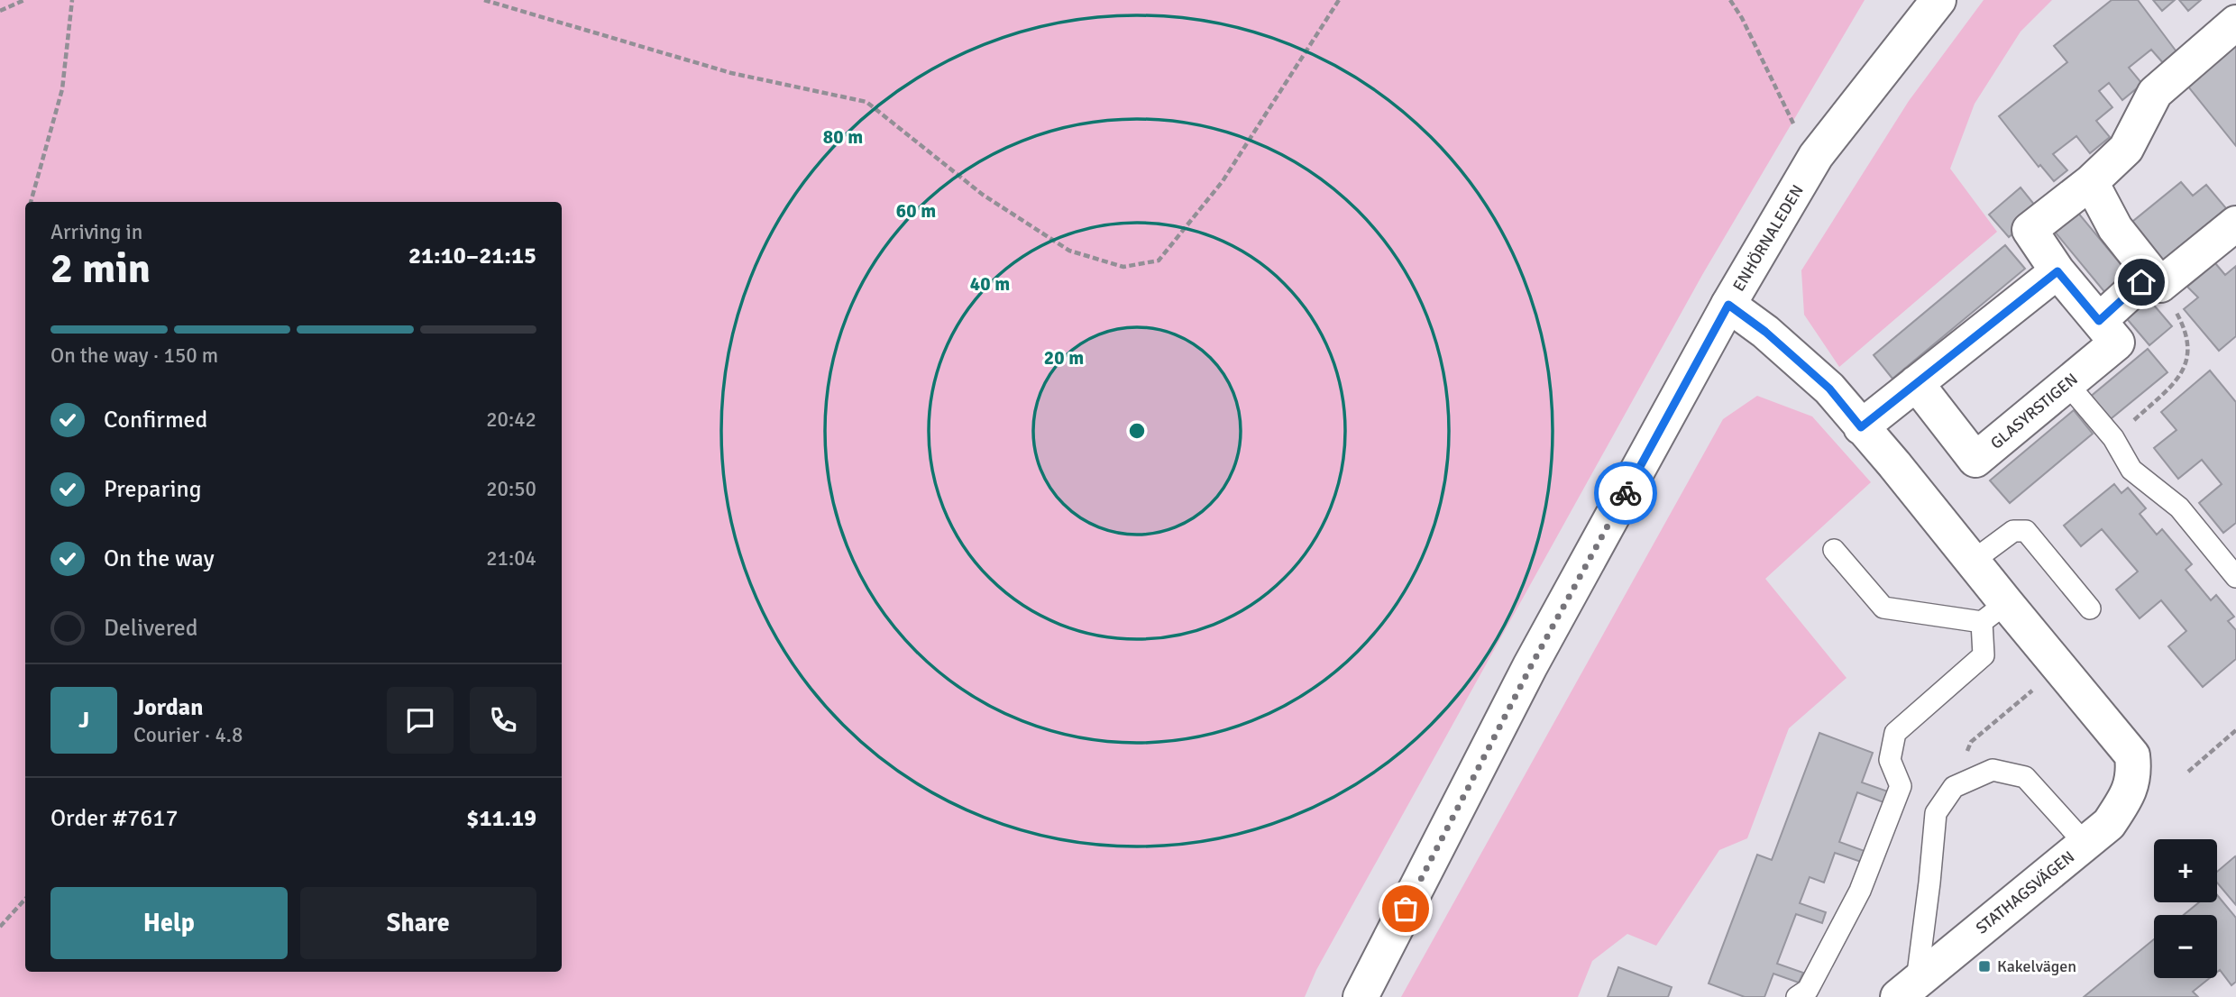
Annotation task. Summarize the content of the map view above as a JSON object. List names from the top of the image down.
{
  "streets": {
    "street": ["ENHÖRNALEDEN", "GLASYRSTIGEN", "STATHAGSVÄGEN"]
  },
  "places": {
    "transit": ["Kakelvägen"]
  },
  "page": {
    "heading": ["2 min", "Arriving in", "21:10–21:15"],
    "panel": [
      "Jordan",
      "Courier · 4.8",
      "Order #7617",
      "$11.19"
    ],
    "bar": "On the way · 150 m",
    "list": [
      ["Confirmed", "20:42"],
      ["Preparing", "20:50"],
      ["On the way", "21:04"],
      "Delivered"
    ],
    "round": "J",
    "map_buttons": ["+", "−"],
    "buttons": ["Help", "Share"]
  },
  "rings": [
    "80 m",
    "60 m",
    "40 m",
    "20 m"
  ]
}
